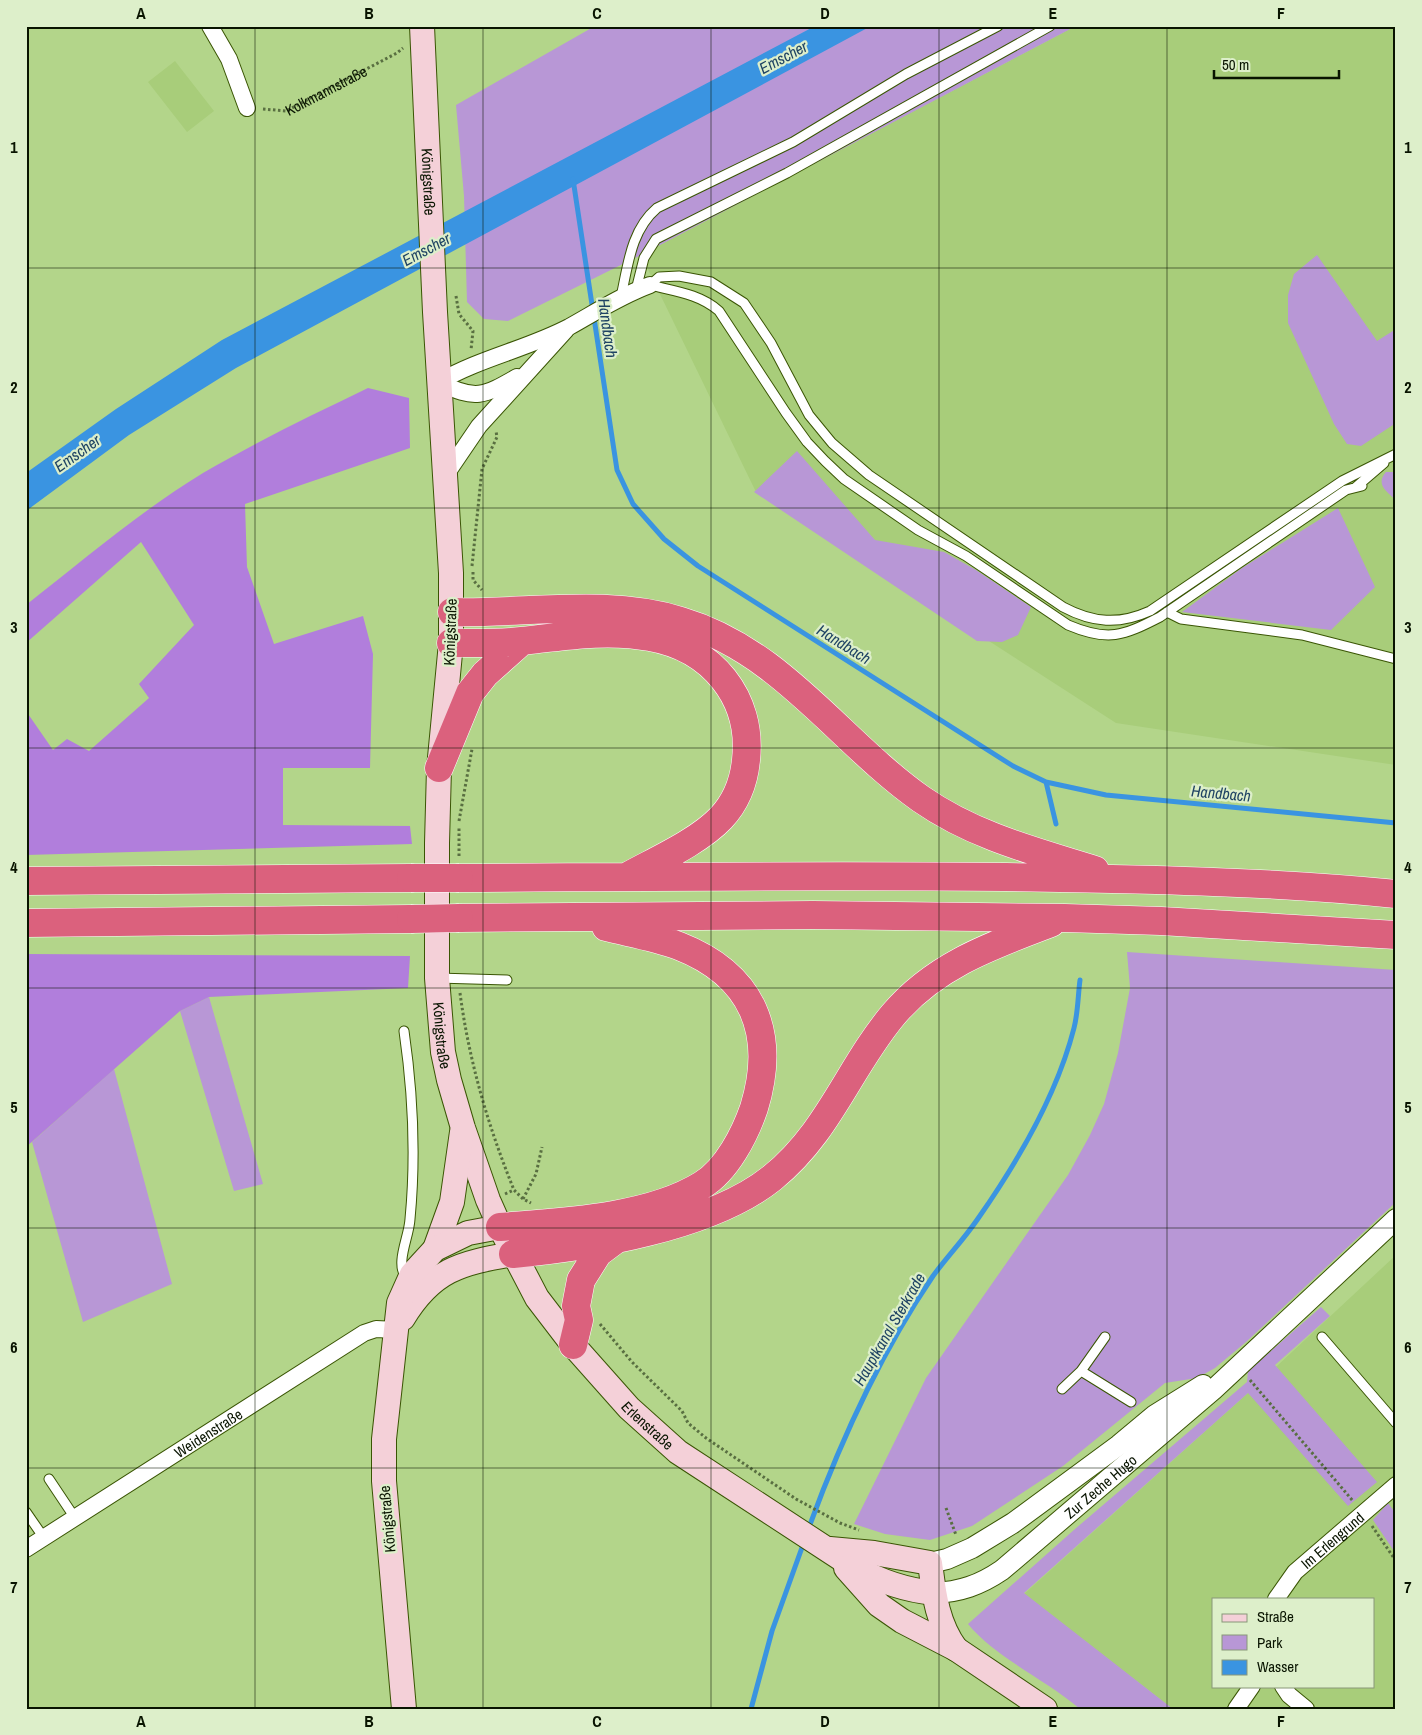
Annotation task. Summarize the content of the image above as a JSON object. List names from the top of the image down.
{
  "streets": {
    "main road": ["Königstraße", "Erlenstraße"],
    "street": ["Weidenstraße", "Zur Zeche Hugo", "Im Erlengrund"],
    "path": ["Kolkmannstraße"]
  },
  "crossings": [
    ["Kolkmannstraße", "Königstraße"],
    ["Königstraße", "Erlenstraße"],
    ["Königstraße", "Weidenstraße"],
    ["Erlenstraße", "Zur Zeche Hugo"]
  ],
  "water": ["Emscher", "Handbach", "Hauptkanal Sterkrade"],
  "legend": ["Straße", "Park", "Wasser"],
  "scale_bar": "50 m",
  "grid": {
    "columns": [
      "A",
      "B",
      "C",
      "D",
      "E",
      "F"
    ],
    "rows": [
      "1",
      "2",
      "3",
      "4",
      "5",
      "6",
      "7"
    ]
  }
}
